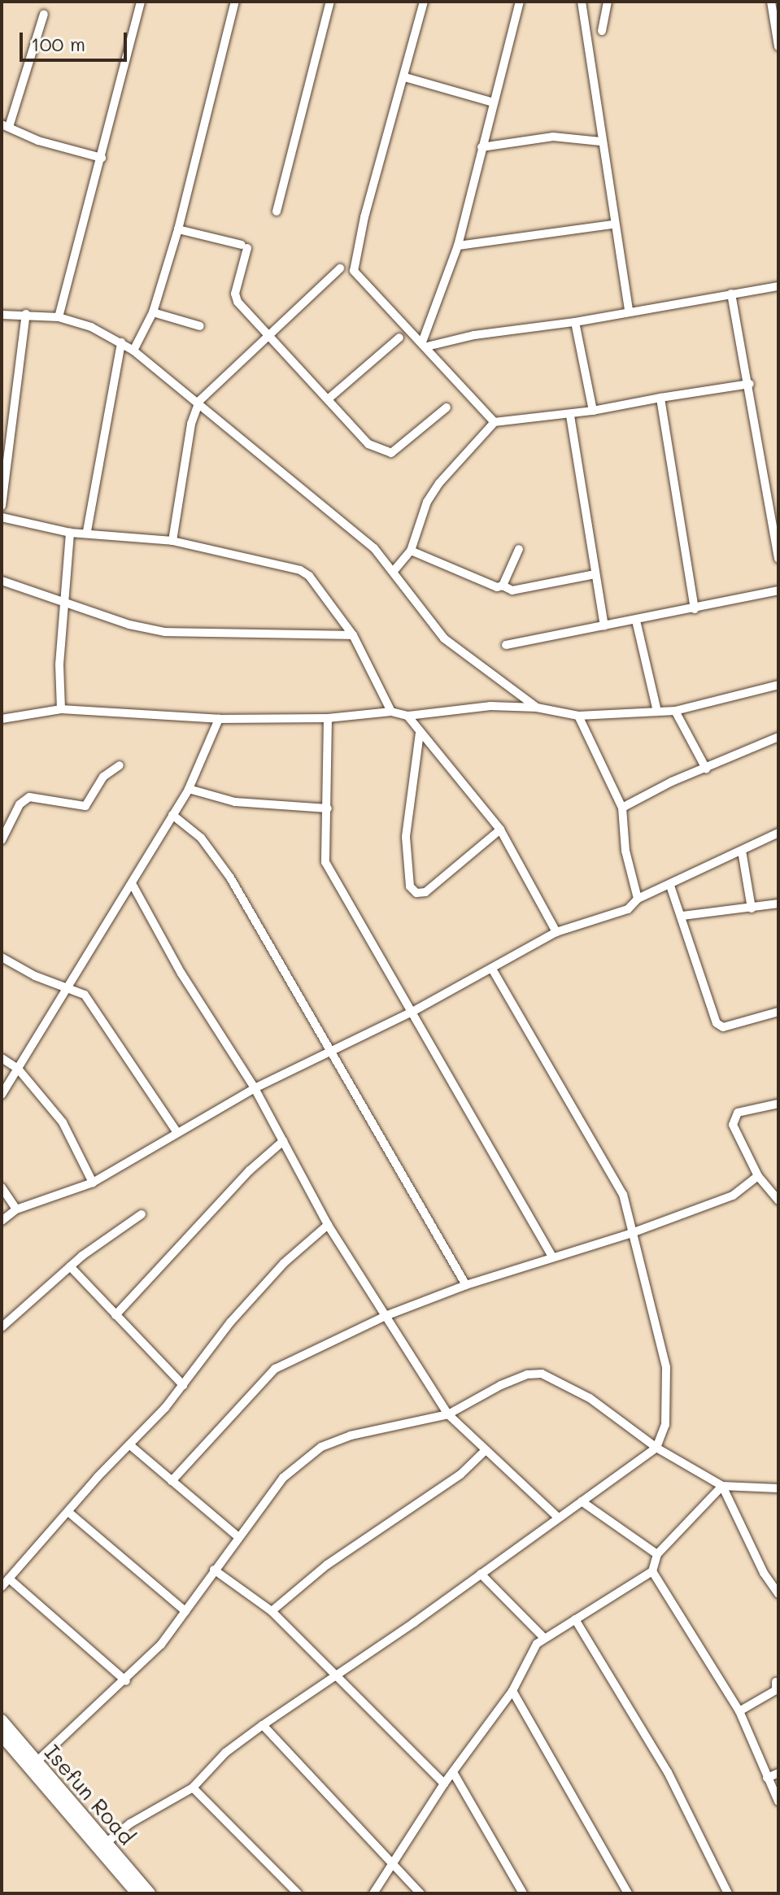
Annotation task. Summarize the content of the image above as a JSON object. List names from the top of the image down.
{
  "streets": {
    "street": ["Isefun Road"]
  },
  "scale_bar": "100 m"
}
